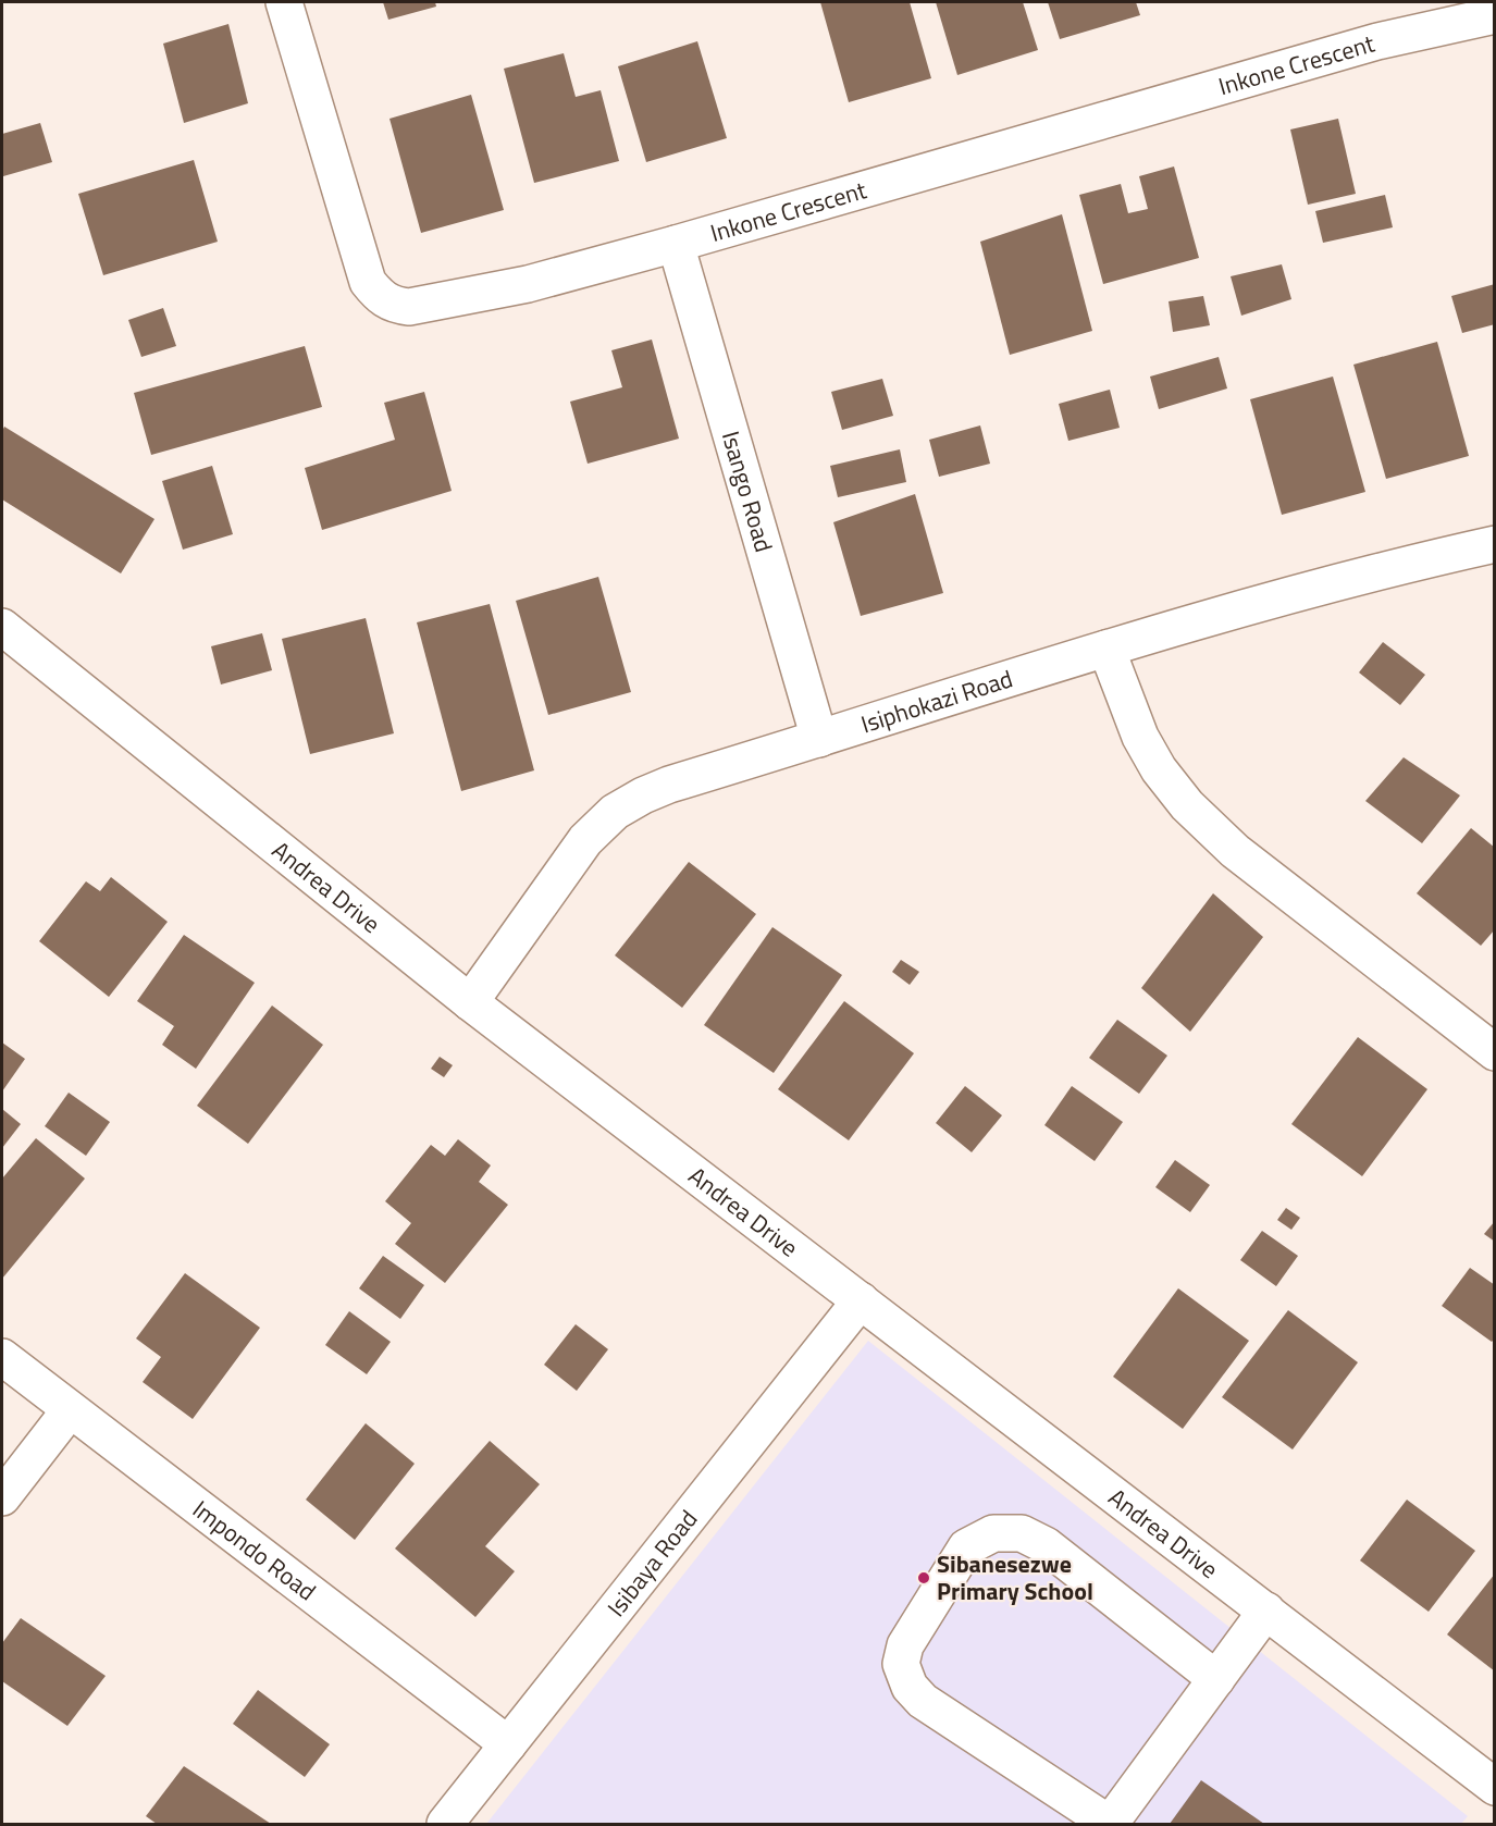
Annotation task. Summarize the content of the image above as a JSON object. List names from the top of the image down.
{
  "streets": {
    "street": [
      "Inkone Crescent",
      "Isango Road",
      "Isiphokazi Road",
      "Andrea Drive",
      "Impondo Road",
      "Isibaya Road"
    ]
  },
  "crossings": [
    ["Inkone Crescent", "Isango Road"],
    ["Isango Road", "Isiphokazi Road"],
    ["Isiphokazi Road", "Andrea Drive"],
    ["Andrea Drive", "Isibaya Road"],
    ["Impondo Road", "Isibaya Road"]
  ],
  "places": ["Sibanesezwe Primary School"]
}
